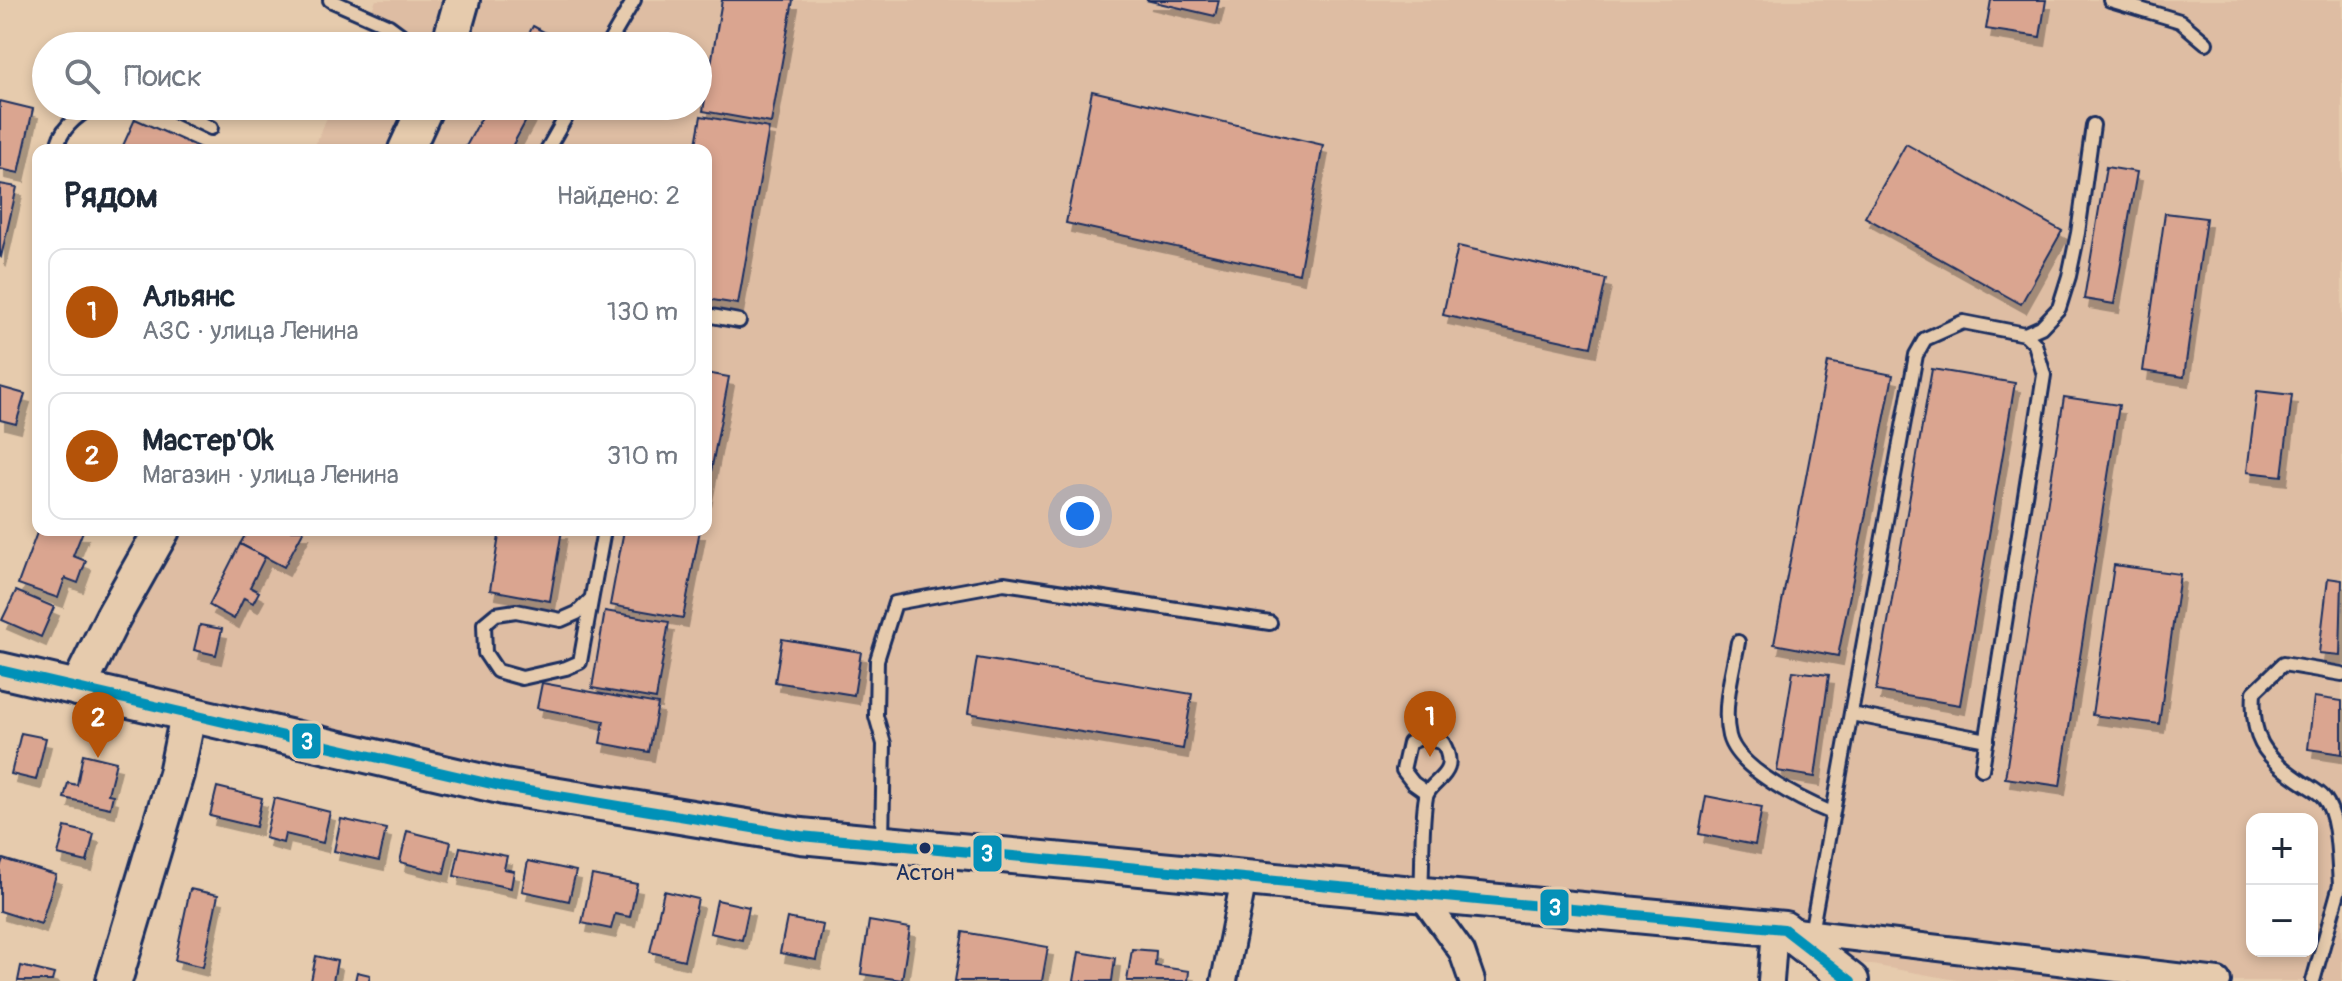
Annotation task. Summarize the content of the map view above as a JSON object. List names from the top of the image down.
{
  "places": ["Астон"],
  "lines": ["transit line 3"],
  "page": {
    "search": "Поиск",
    "heading": ["Рядом", "Найдено: 2"],
    "list": [
      {
        "mark": "1",
        "name": "Альянс",
        "note": "АЗС · улица Ленина",
        "value": "130 m"
      },
      {
        "mark": "2",
        "name": "Мастер'Ok",
        "note": "Магазин · улица Ленина",
        "value": "310 m"
      }
    ],
    "pins": ["1", "2"],
    "map_buttons": ["+", "−"]
  }
}
